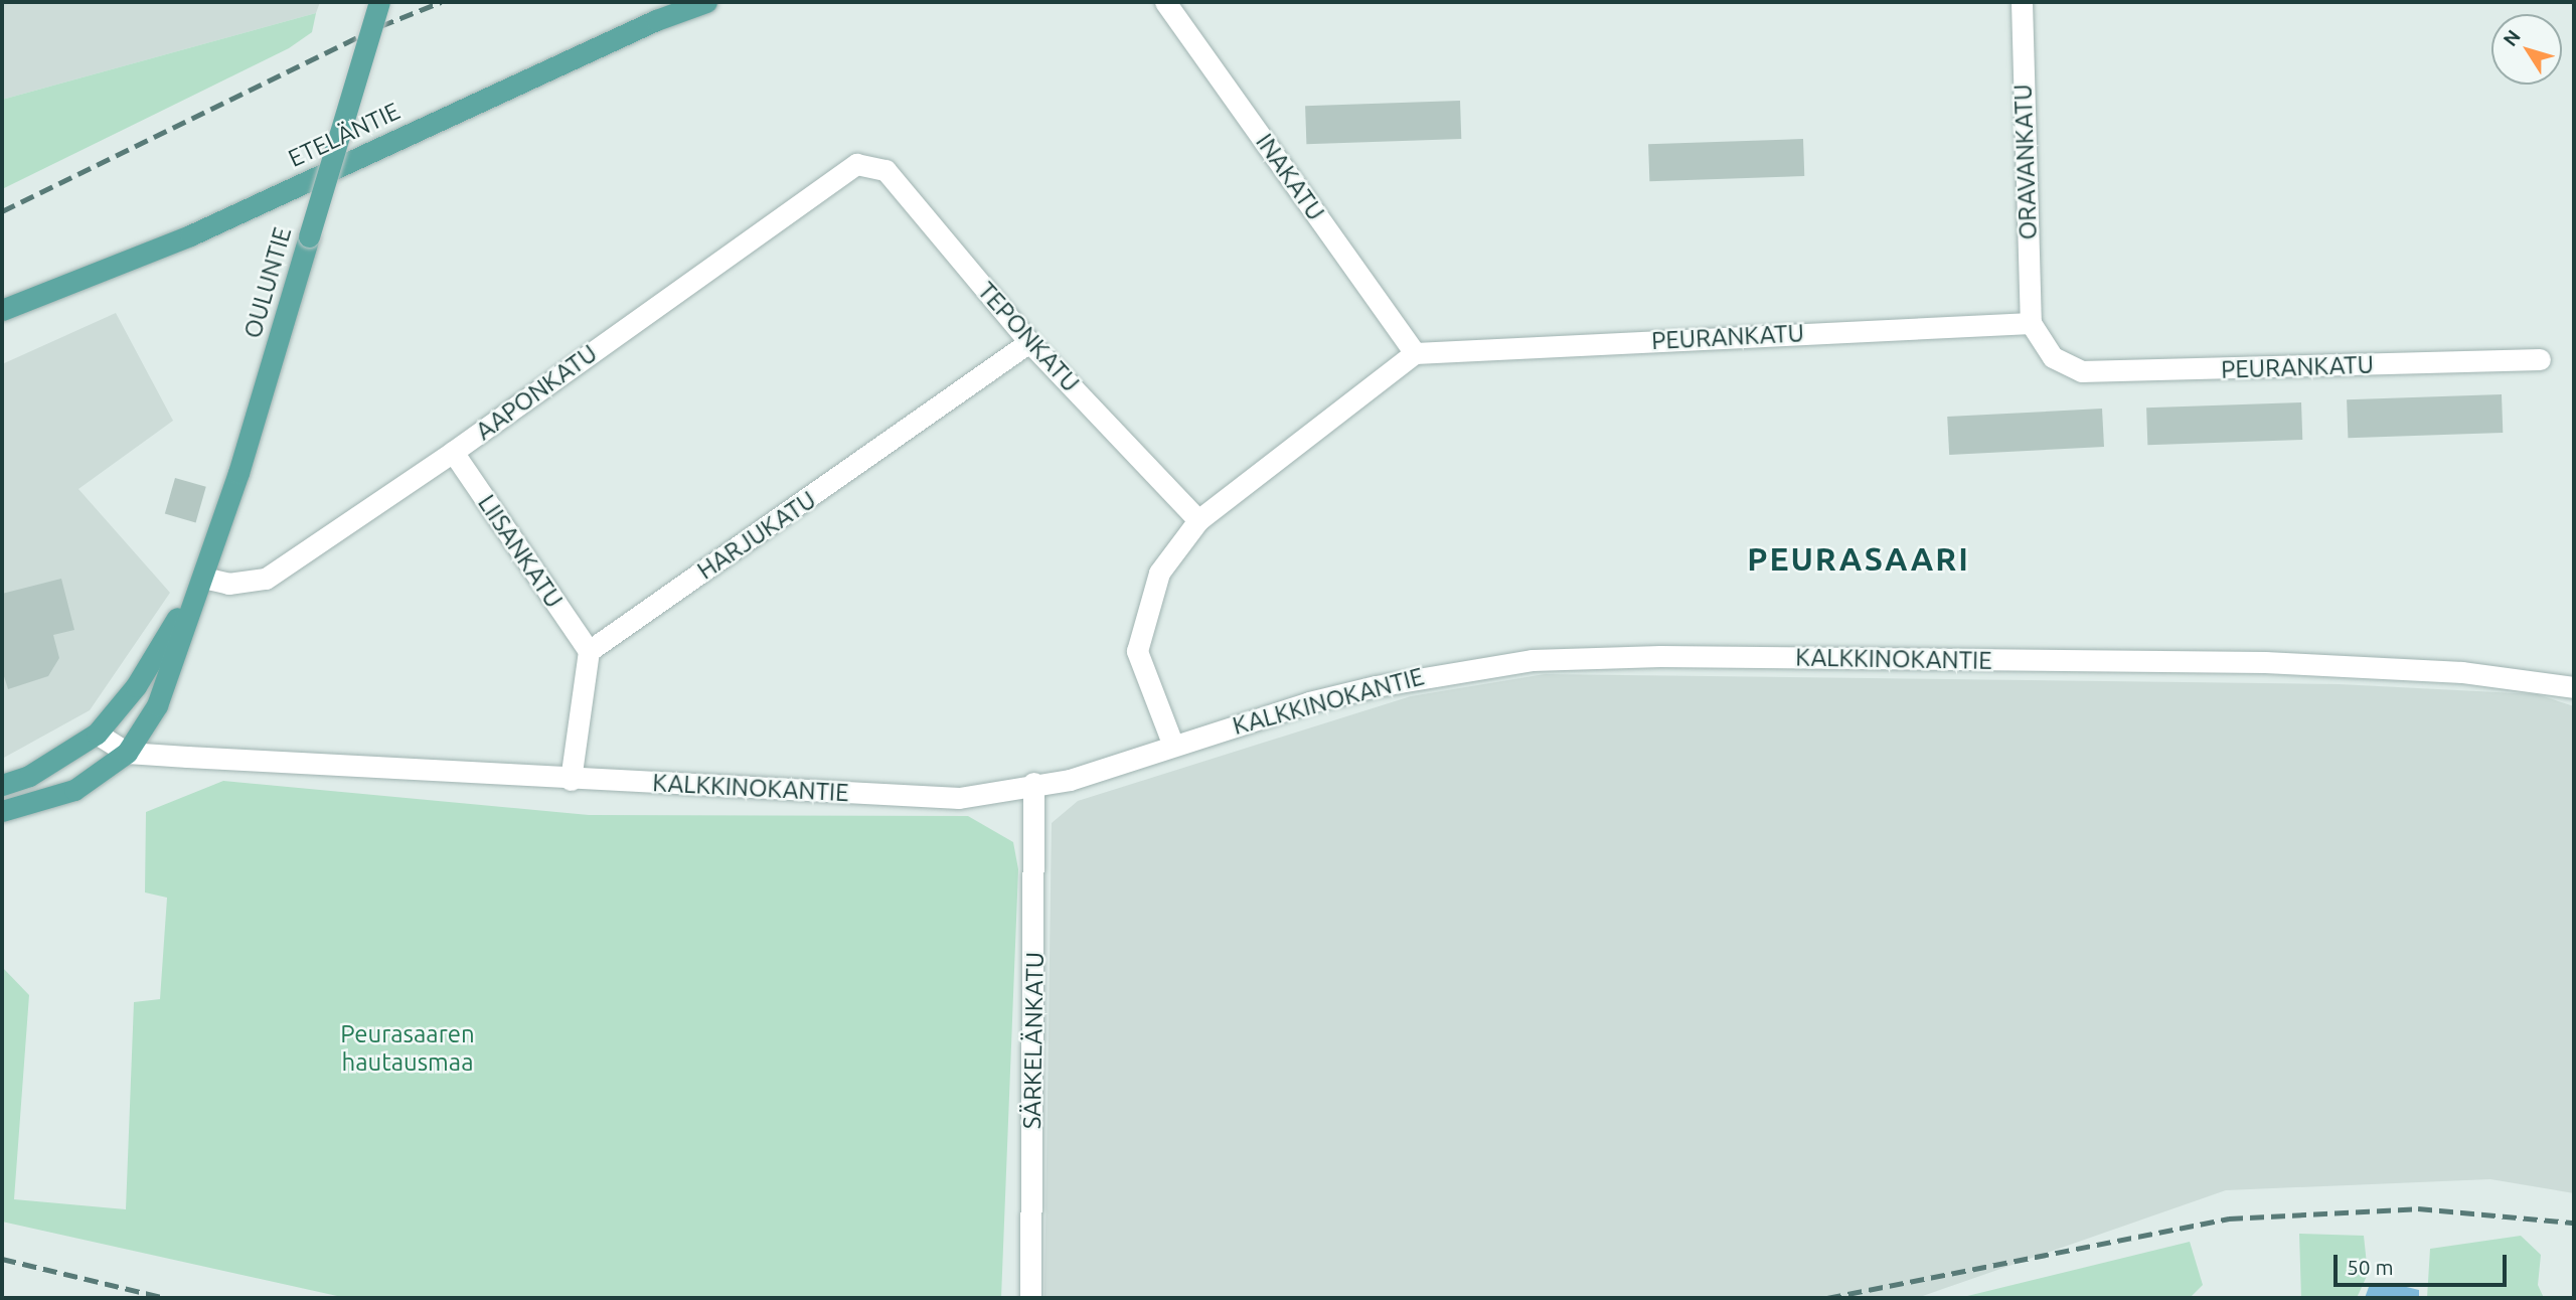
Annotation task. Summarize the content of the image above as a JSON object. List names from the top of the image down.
{
  "streets": {
    "main road": ["ETELÄNTIE", "OULUNTIE"],
    "street": [
      "ORAVANKATU",
      "INAKATU",
      "TEPONKATU",
      "PEURANKATU",
      "AAPONKATU",
      "HARJUKATU",
      "LIISANKATU",
      "KALKKINOKANTIE",
      "SÄRKELÄNKATU"
    ]
  },
  "crossings": [
    ["ORAVANKATU", "PEURANKATU"],
    ["INAKATU", "PEURANKATU"],
    ["OULUNTIE", "AAPONKATU"],
    ["OULUNTIE", "KALKKINOKANTIE"],
    ["TEPONKATU", "AAPONKATU"],
    ["TEPONKATU", "HARJUKATU"],
    ["AAPONKATU", "LIISANKATU"],
    ["HARJUKATU", "LIISANKATU"],
    ["KALKKINOKANTIE", "SÄRKELÄNKATU"]
  ],
  "districts": ["PEURASAARI"],
  "parks": ["Peurasaaren hautausmaa"],
  "scale_bar": "50 m",
  "north": "top left"
}
